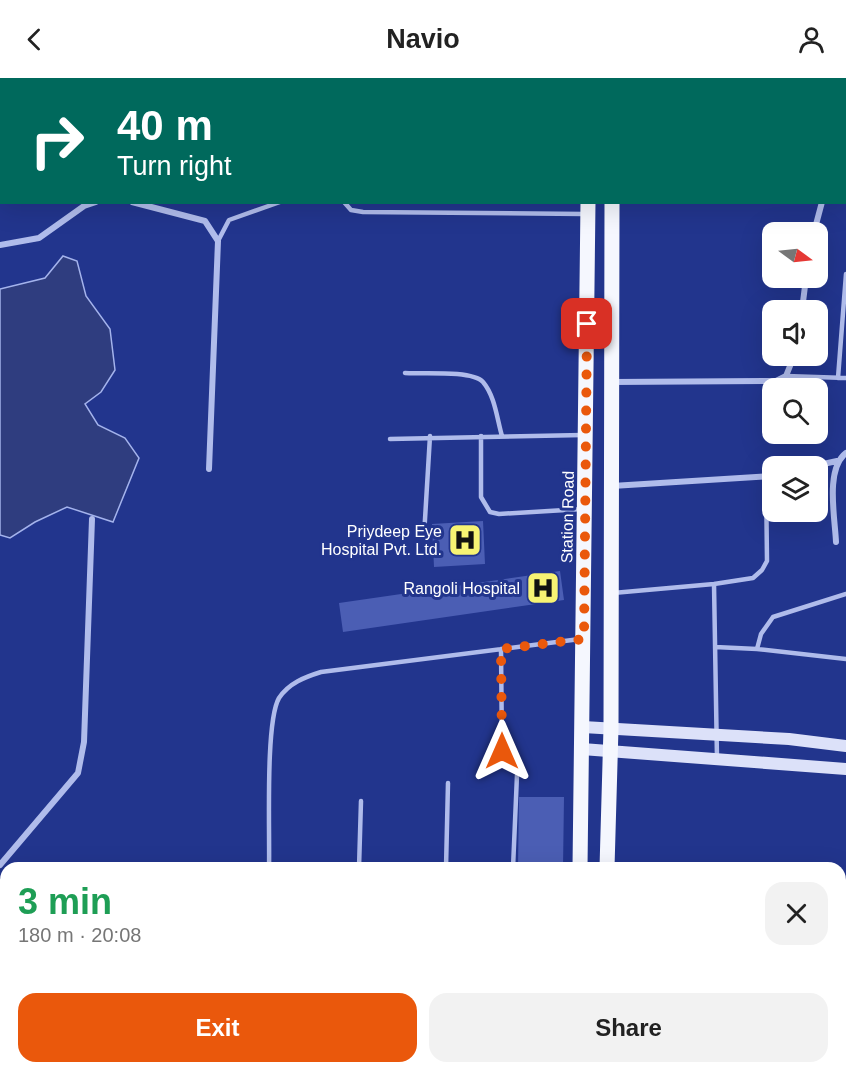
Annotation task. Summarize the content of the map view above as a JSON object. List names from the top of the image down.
{
  "streets": {
    "main road": ["Station Road"]
  },
  "places": {
    "hospital": ["Priydeep Eye Hospital Pvt. Ltd.", "Rangoli Hospital"]
  },
  "north": "right",
  "page": {
    "header": "Navio",
    "turn": ["40 m", "Turn right"],
    "heading": ["3 min", "180 m · 20:08"],
    "buttons": ["Exit", "Share"]
  }
}
